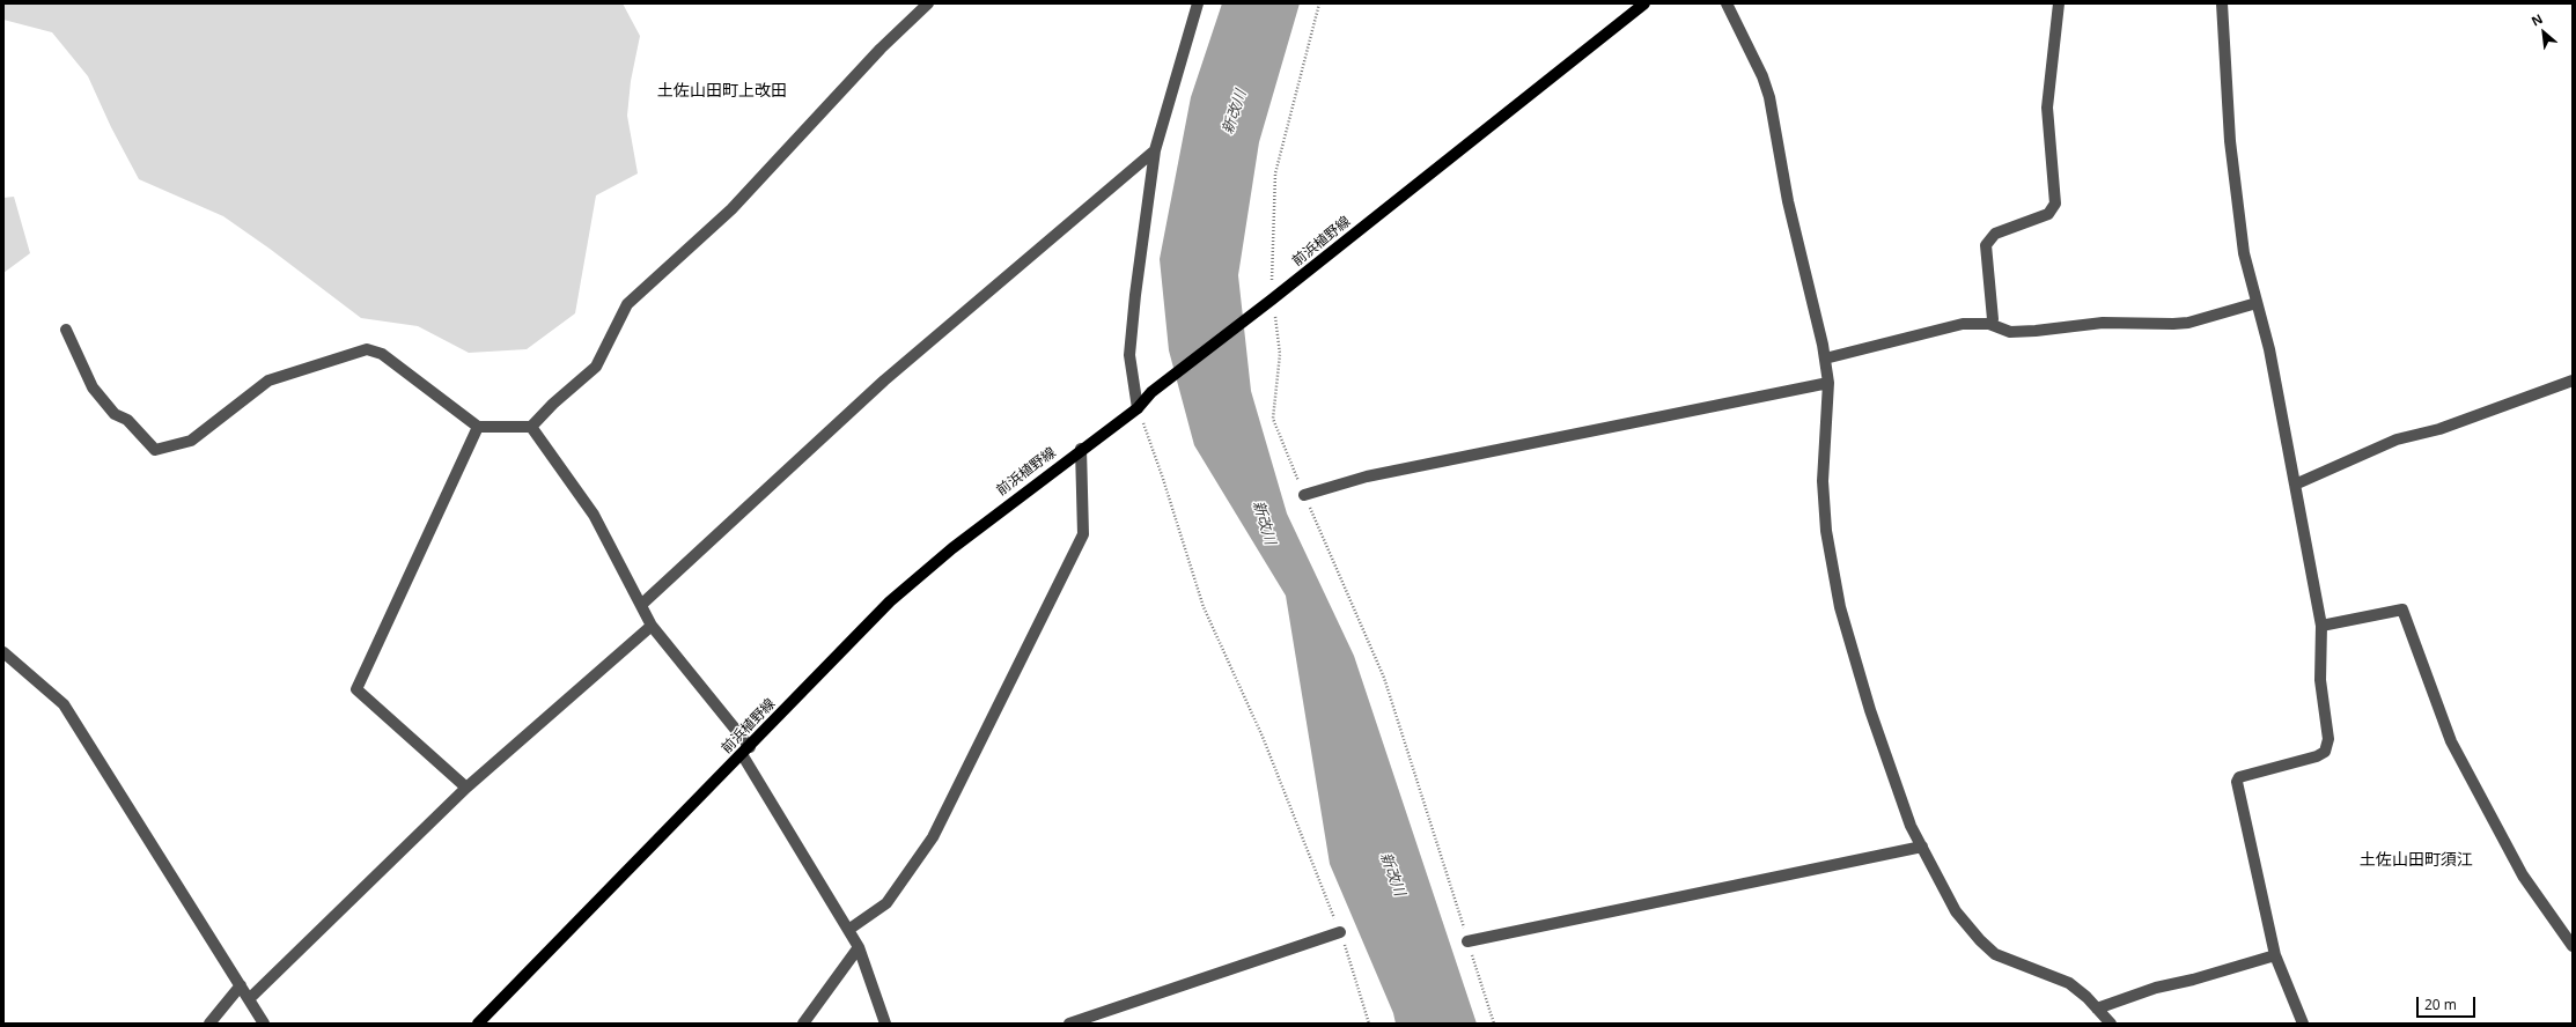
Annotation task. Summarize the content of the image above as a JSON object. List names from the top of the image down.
{
  "streets": {
    "main road": ["前浜植野線"]
  },
  "districts": ["土佐山田町上改田", "土佐山田町須江"],
  "water": ["新改川"],
  "scale_bar": "20 m",
  "north": "top left"
}
